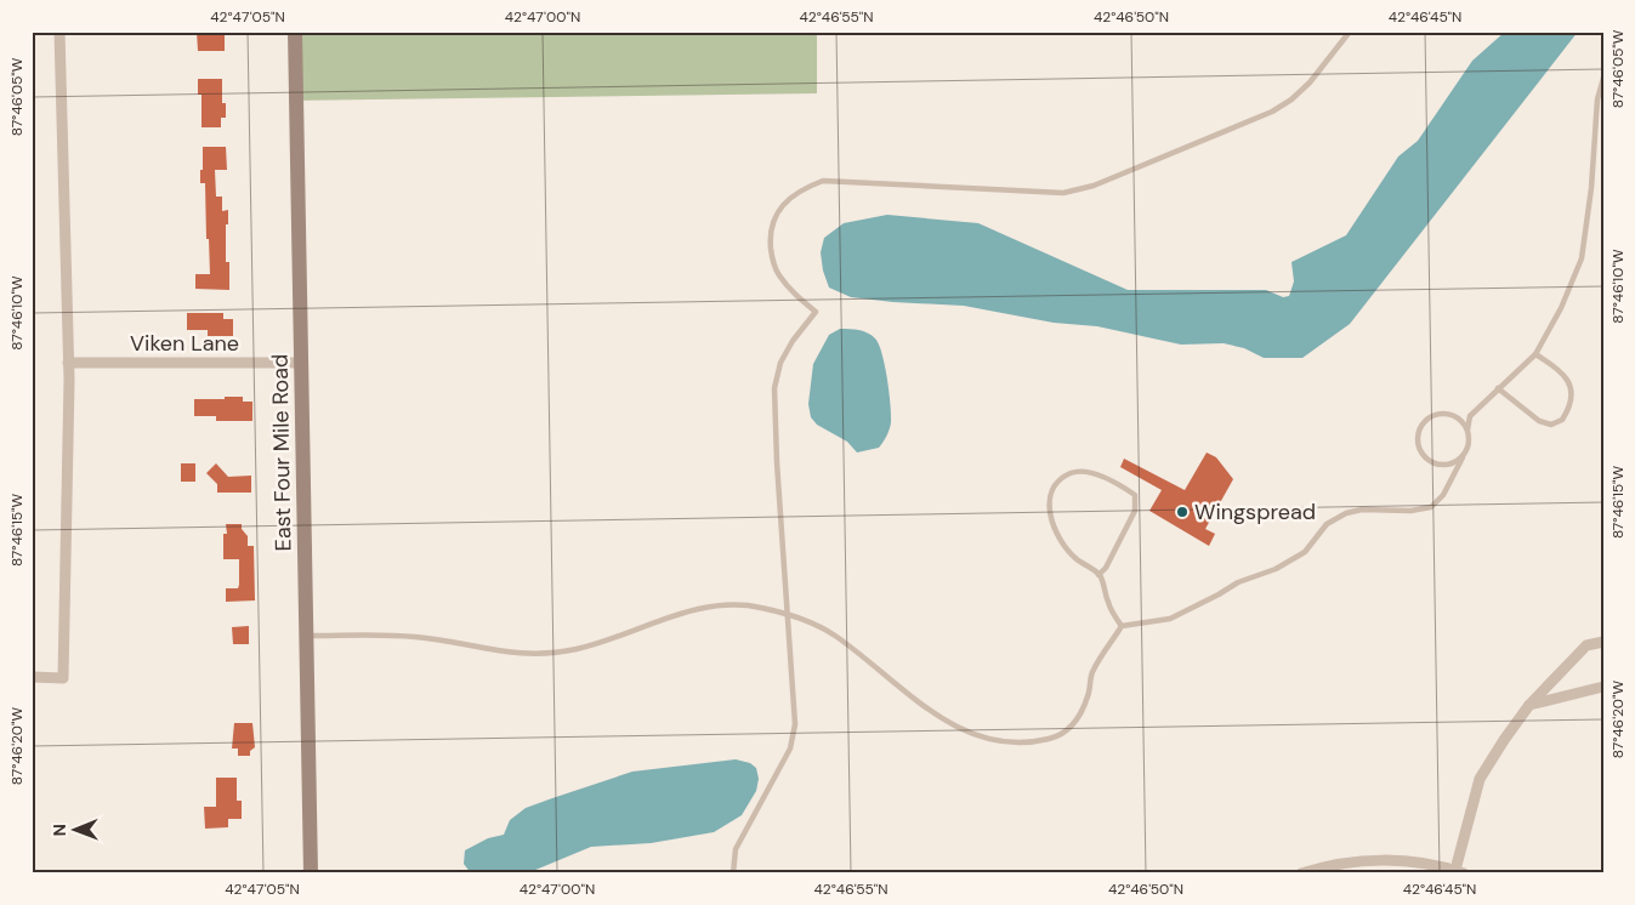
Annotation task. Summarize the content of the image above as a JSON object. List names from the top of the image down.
{
  "streets": {
    "street": ["Viken Lane", "East Four Mile Road"]
  },
  "crossings": [
    ["Viken Lane", "East Four Mile Road"]
  ],
  "places": ["Wingspread"],
  "north": "left",
  "coordinates": [
    "42°47'05\"N",
    "42°47'00\"N",
    "42°46'55\"N",
    "42°46'50\"N",
    "42°46'45\"N",
    "87°46'05\"W",
    "87°46'10\"W",
    "87°46'15\"W",
    "87°46'20\"W"
  ]
}
